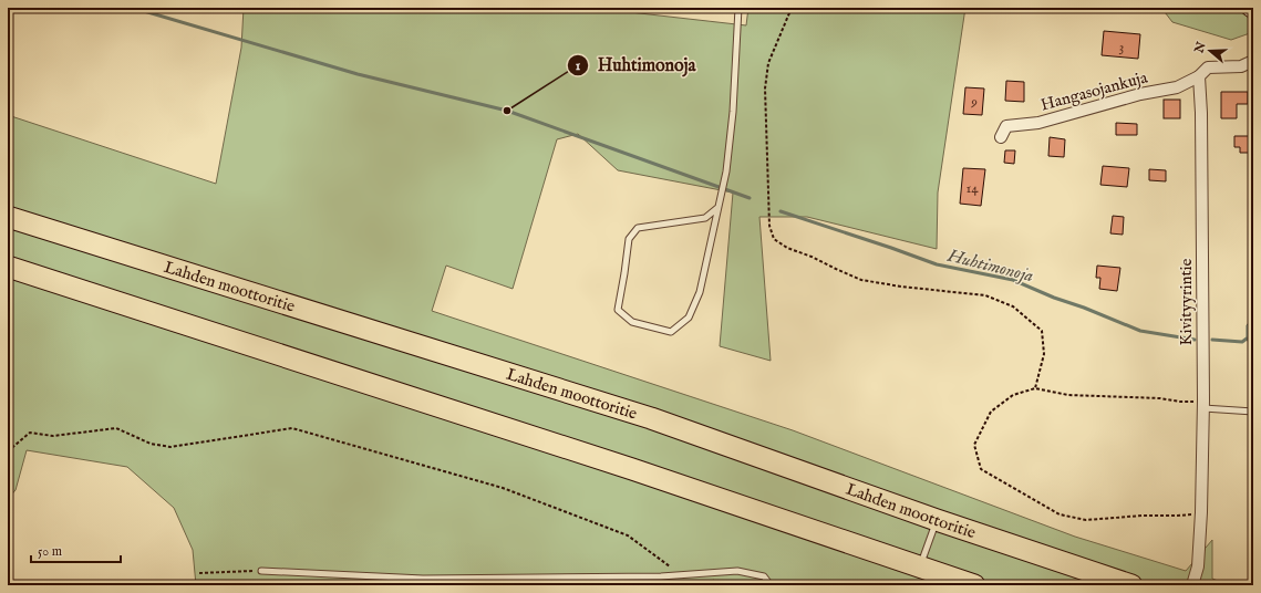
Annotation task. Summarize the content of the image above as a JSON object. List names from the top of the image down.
{
  "streets": {
    "highway": ["Lahden moottoritie"],
    "street": ["Hangasojankuja", "Kivityyrintie"]
  },
  "crossings": [
    ["Hangasojankuja", "Kivityyrintie"]
  ],
  "water": ["Huhtimonoja"],
  "places": ["Huhtimonoja"],
  "house_numbers": ["3", "9", "14"],
  "scale_bar": "50 m",
  "north": "left"
}
